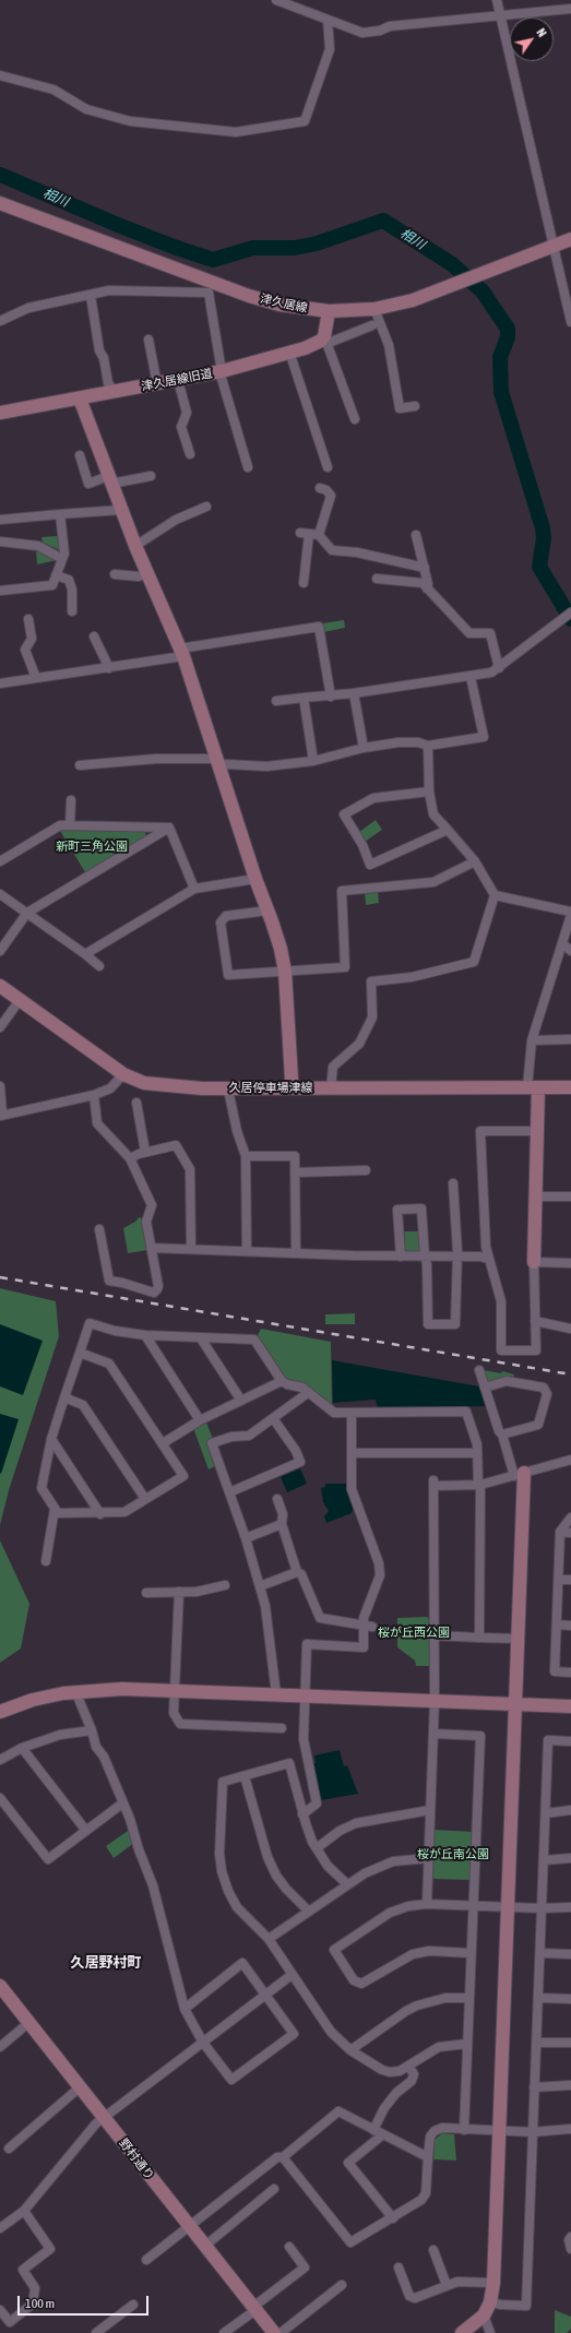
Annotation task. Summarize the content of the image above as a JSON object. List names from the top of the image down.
{
  "streets": {
    "street": [
      "津久居線",
      "津久居線旧道",
      "久居停車場津線",
      "野村通り"
    ]
  },
  "districts": ["久居野村町"],
  "water": ["相川"],
  "parks": ["新町三角公園", "桜が丘西公園", "桜が丘南公園"],
  "scale_bar": "100 m",
  "north": "top right"
}
